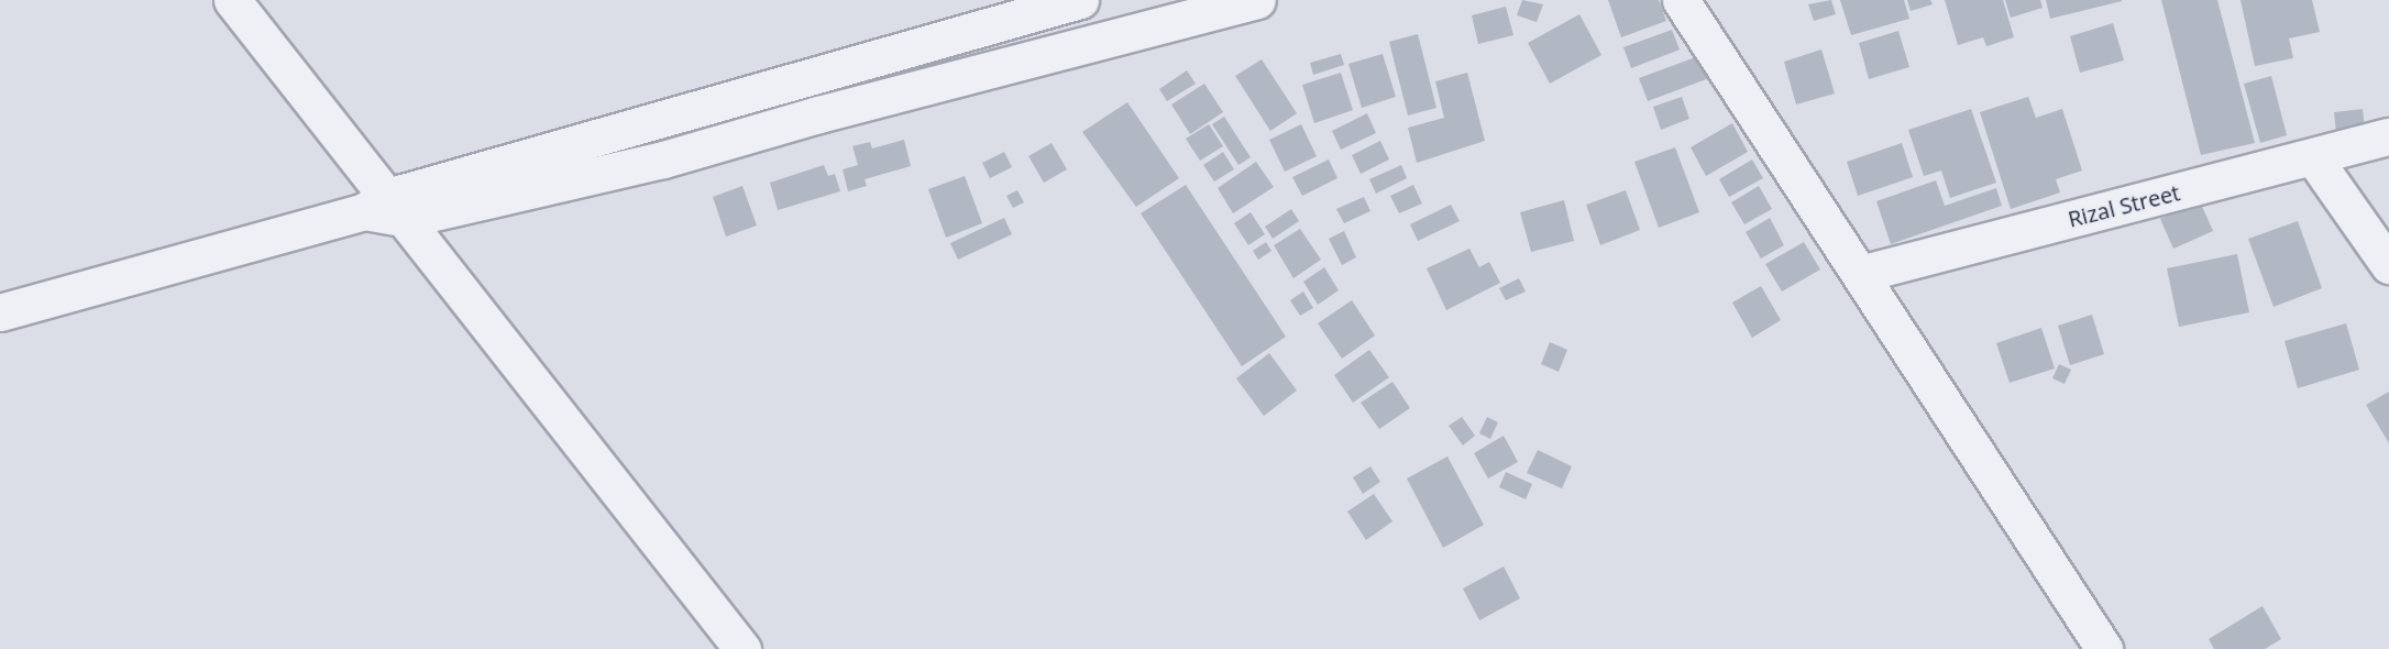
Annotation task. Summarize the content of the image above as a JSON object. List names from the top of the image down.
{
  "streets": {
    "street": ["Rizal Street"]
  }
}
